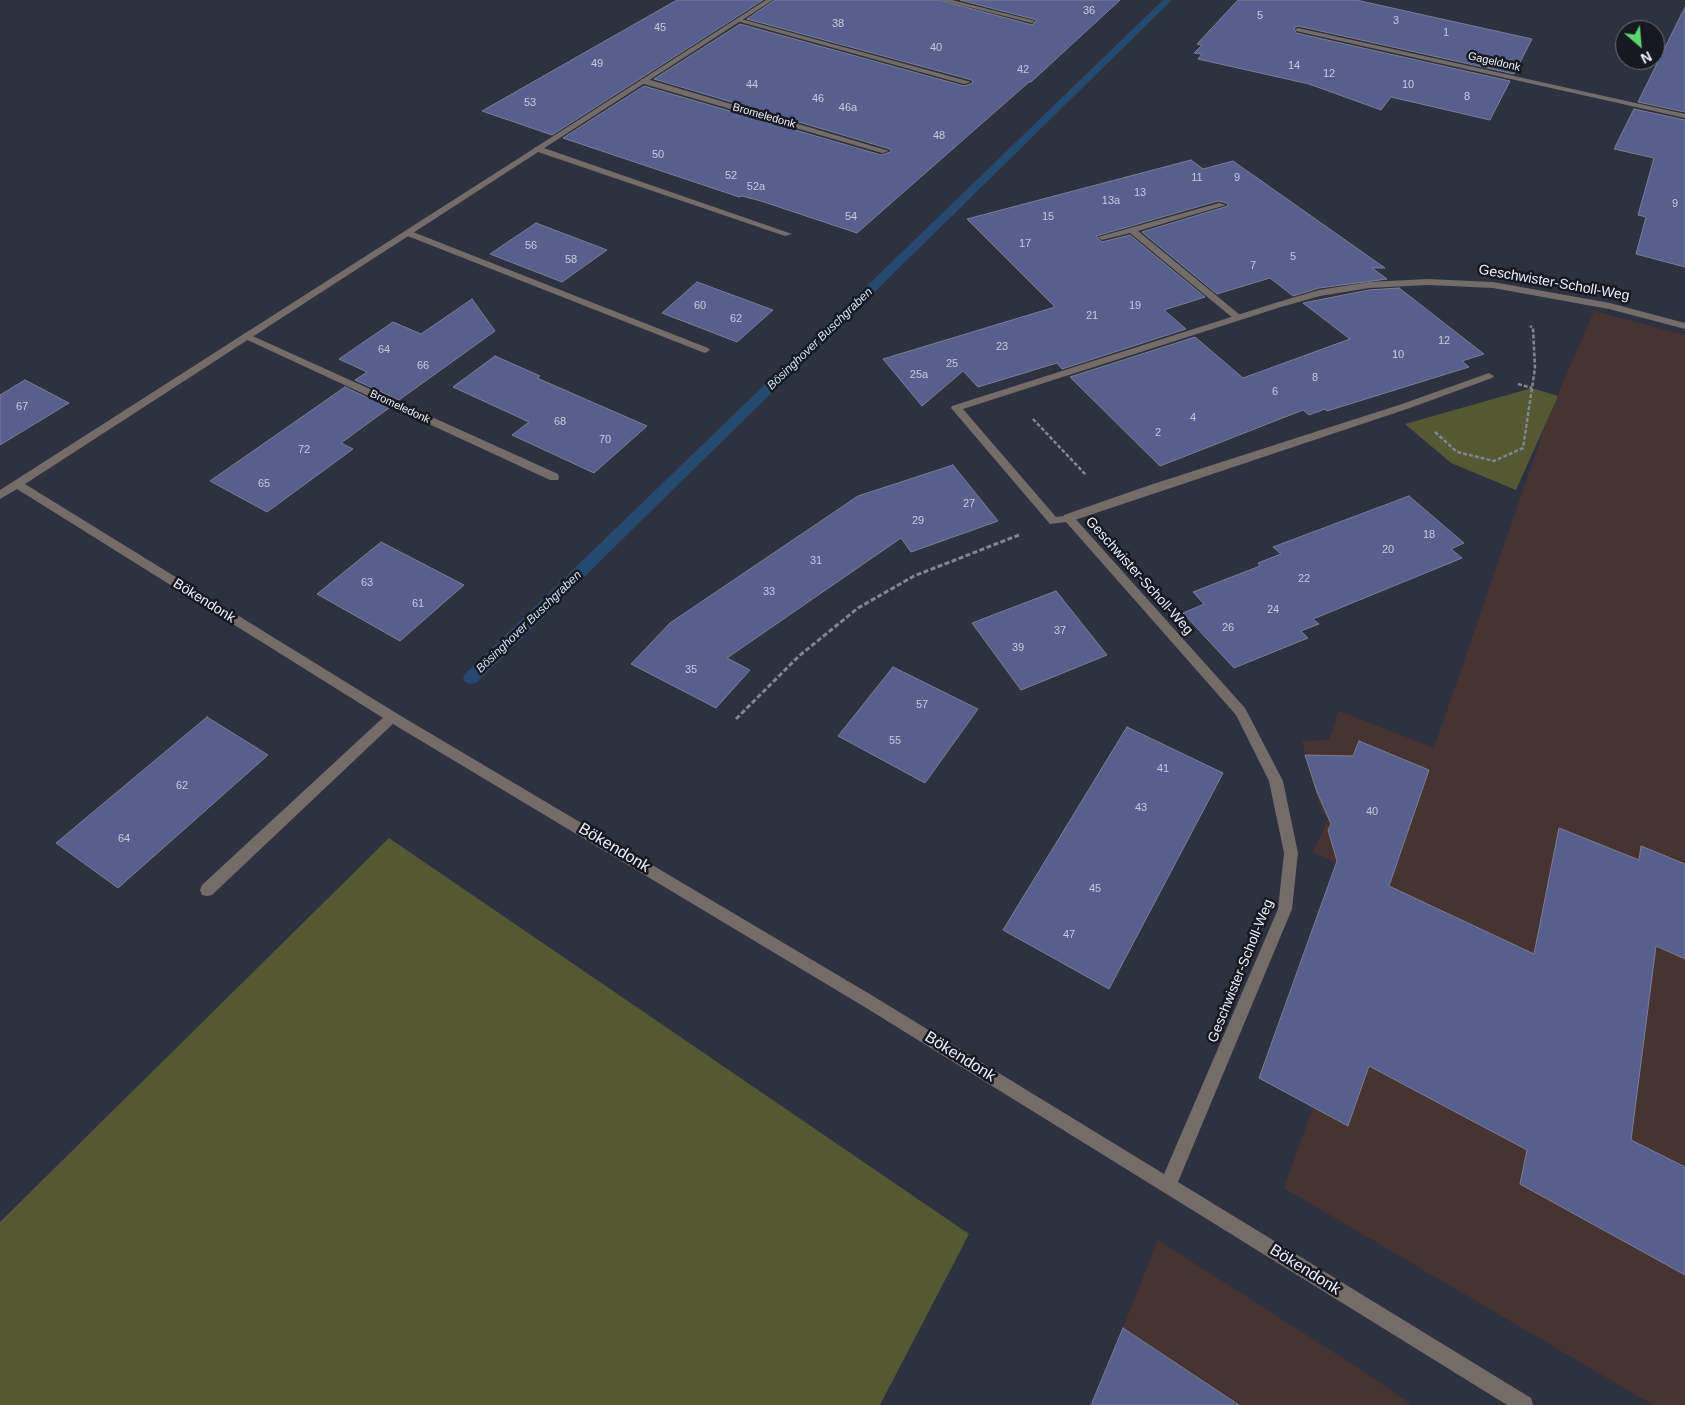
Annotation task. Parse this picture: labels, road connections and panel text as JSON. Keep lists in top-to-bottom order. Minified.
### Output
{"streets":{"street":["Gageldonk","Bromeledonk","Geschwister-Scholl-Weg","Bökendonk"]},"crossings":[["Geschwister-Scholl-Weg","Bökendonk"]],"water":["Bösinghover Buschgraben"],"house_numbers":["36","5","3","38","45","1","40","49","14","42","12","44","10","8","46","53","46a","48","50","52","11","9","52a","13","13a","9","54","15","17","56","5","58","7","60","19","21","62","12","23","64","10","25","66","25a","8","6","67","4","68","2","70","72","65","27","29","18","20","31","22","63","33","61","24","26","37","39","35","57","55","41","62","43","40","64","45","47"],"north":"bottom right"}
